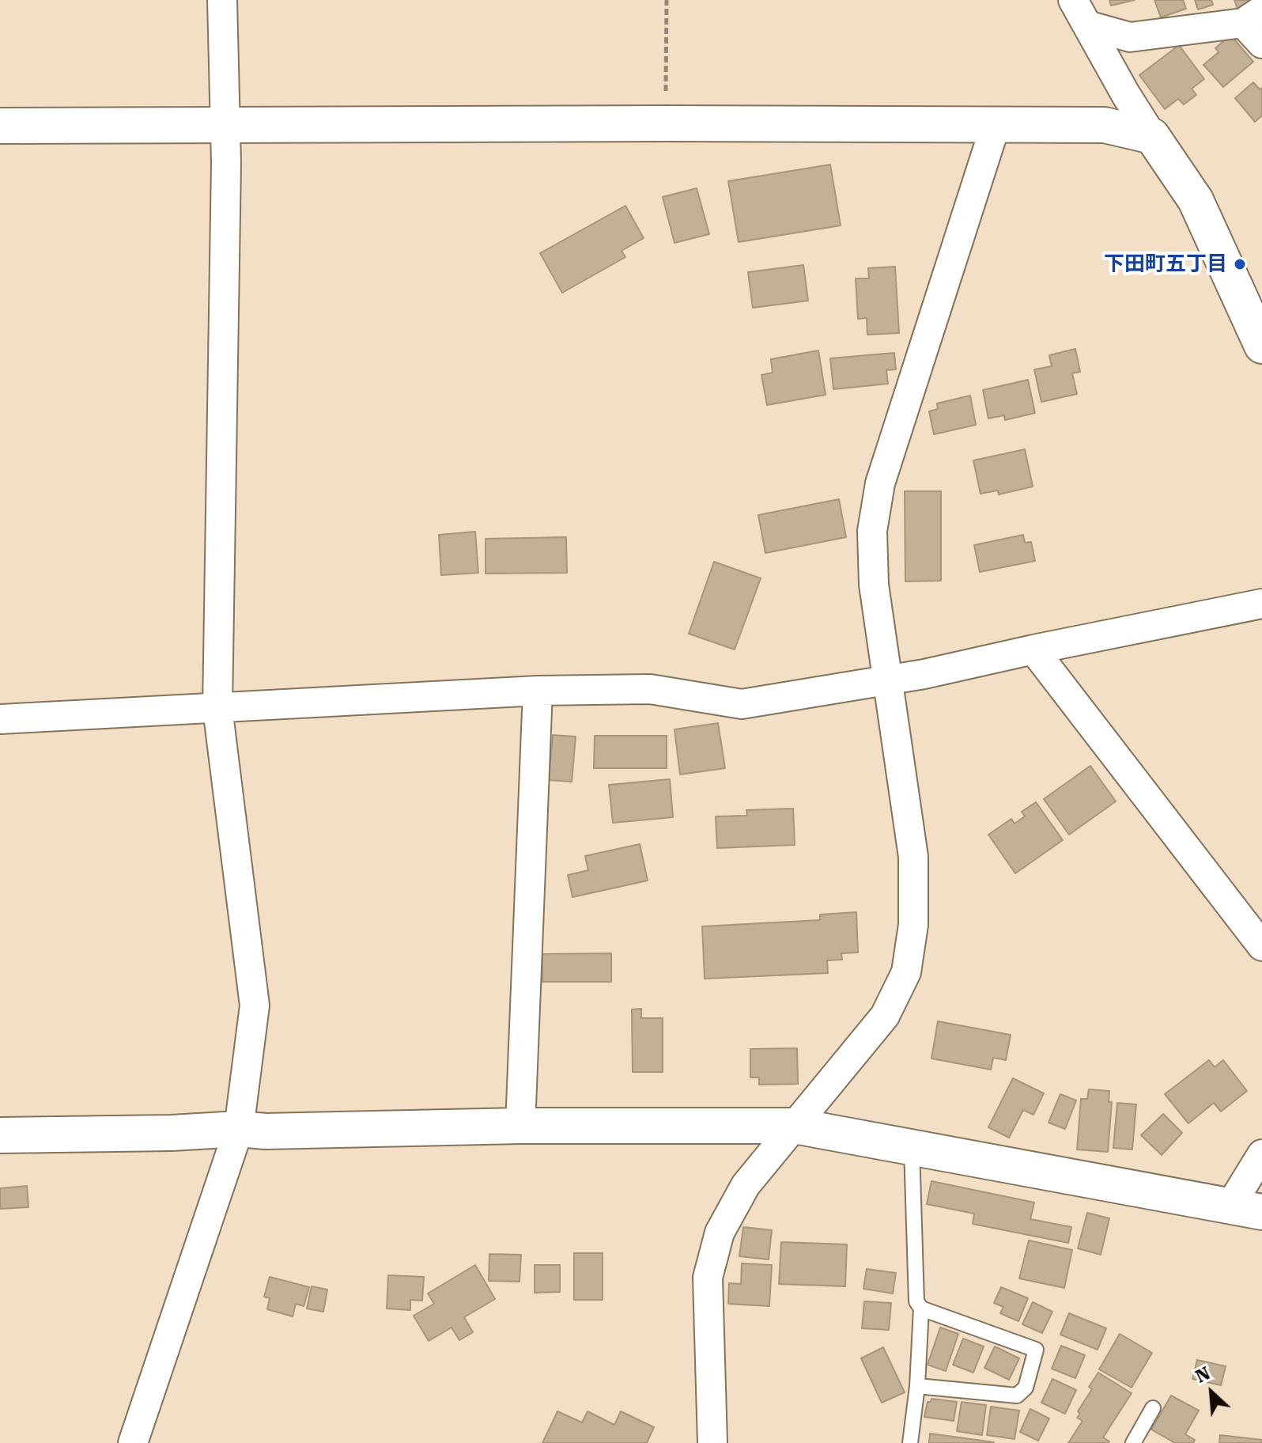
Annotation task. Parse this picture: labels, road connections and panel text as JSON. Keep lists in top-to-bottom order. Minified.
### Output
{"places":["下田町五丁目"],"north":"top left"}
